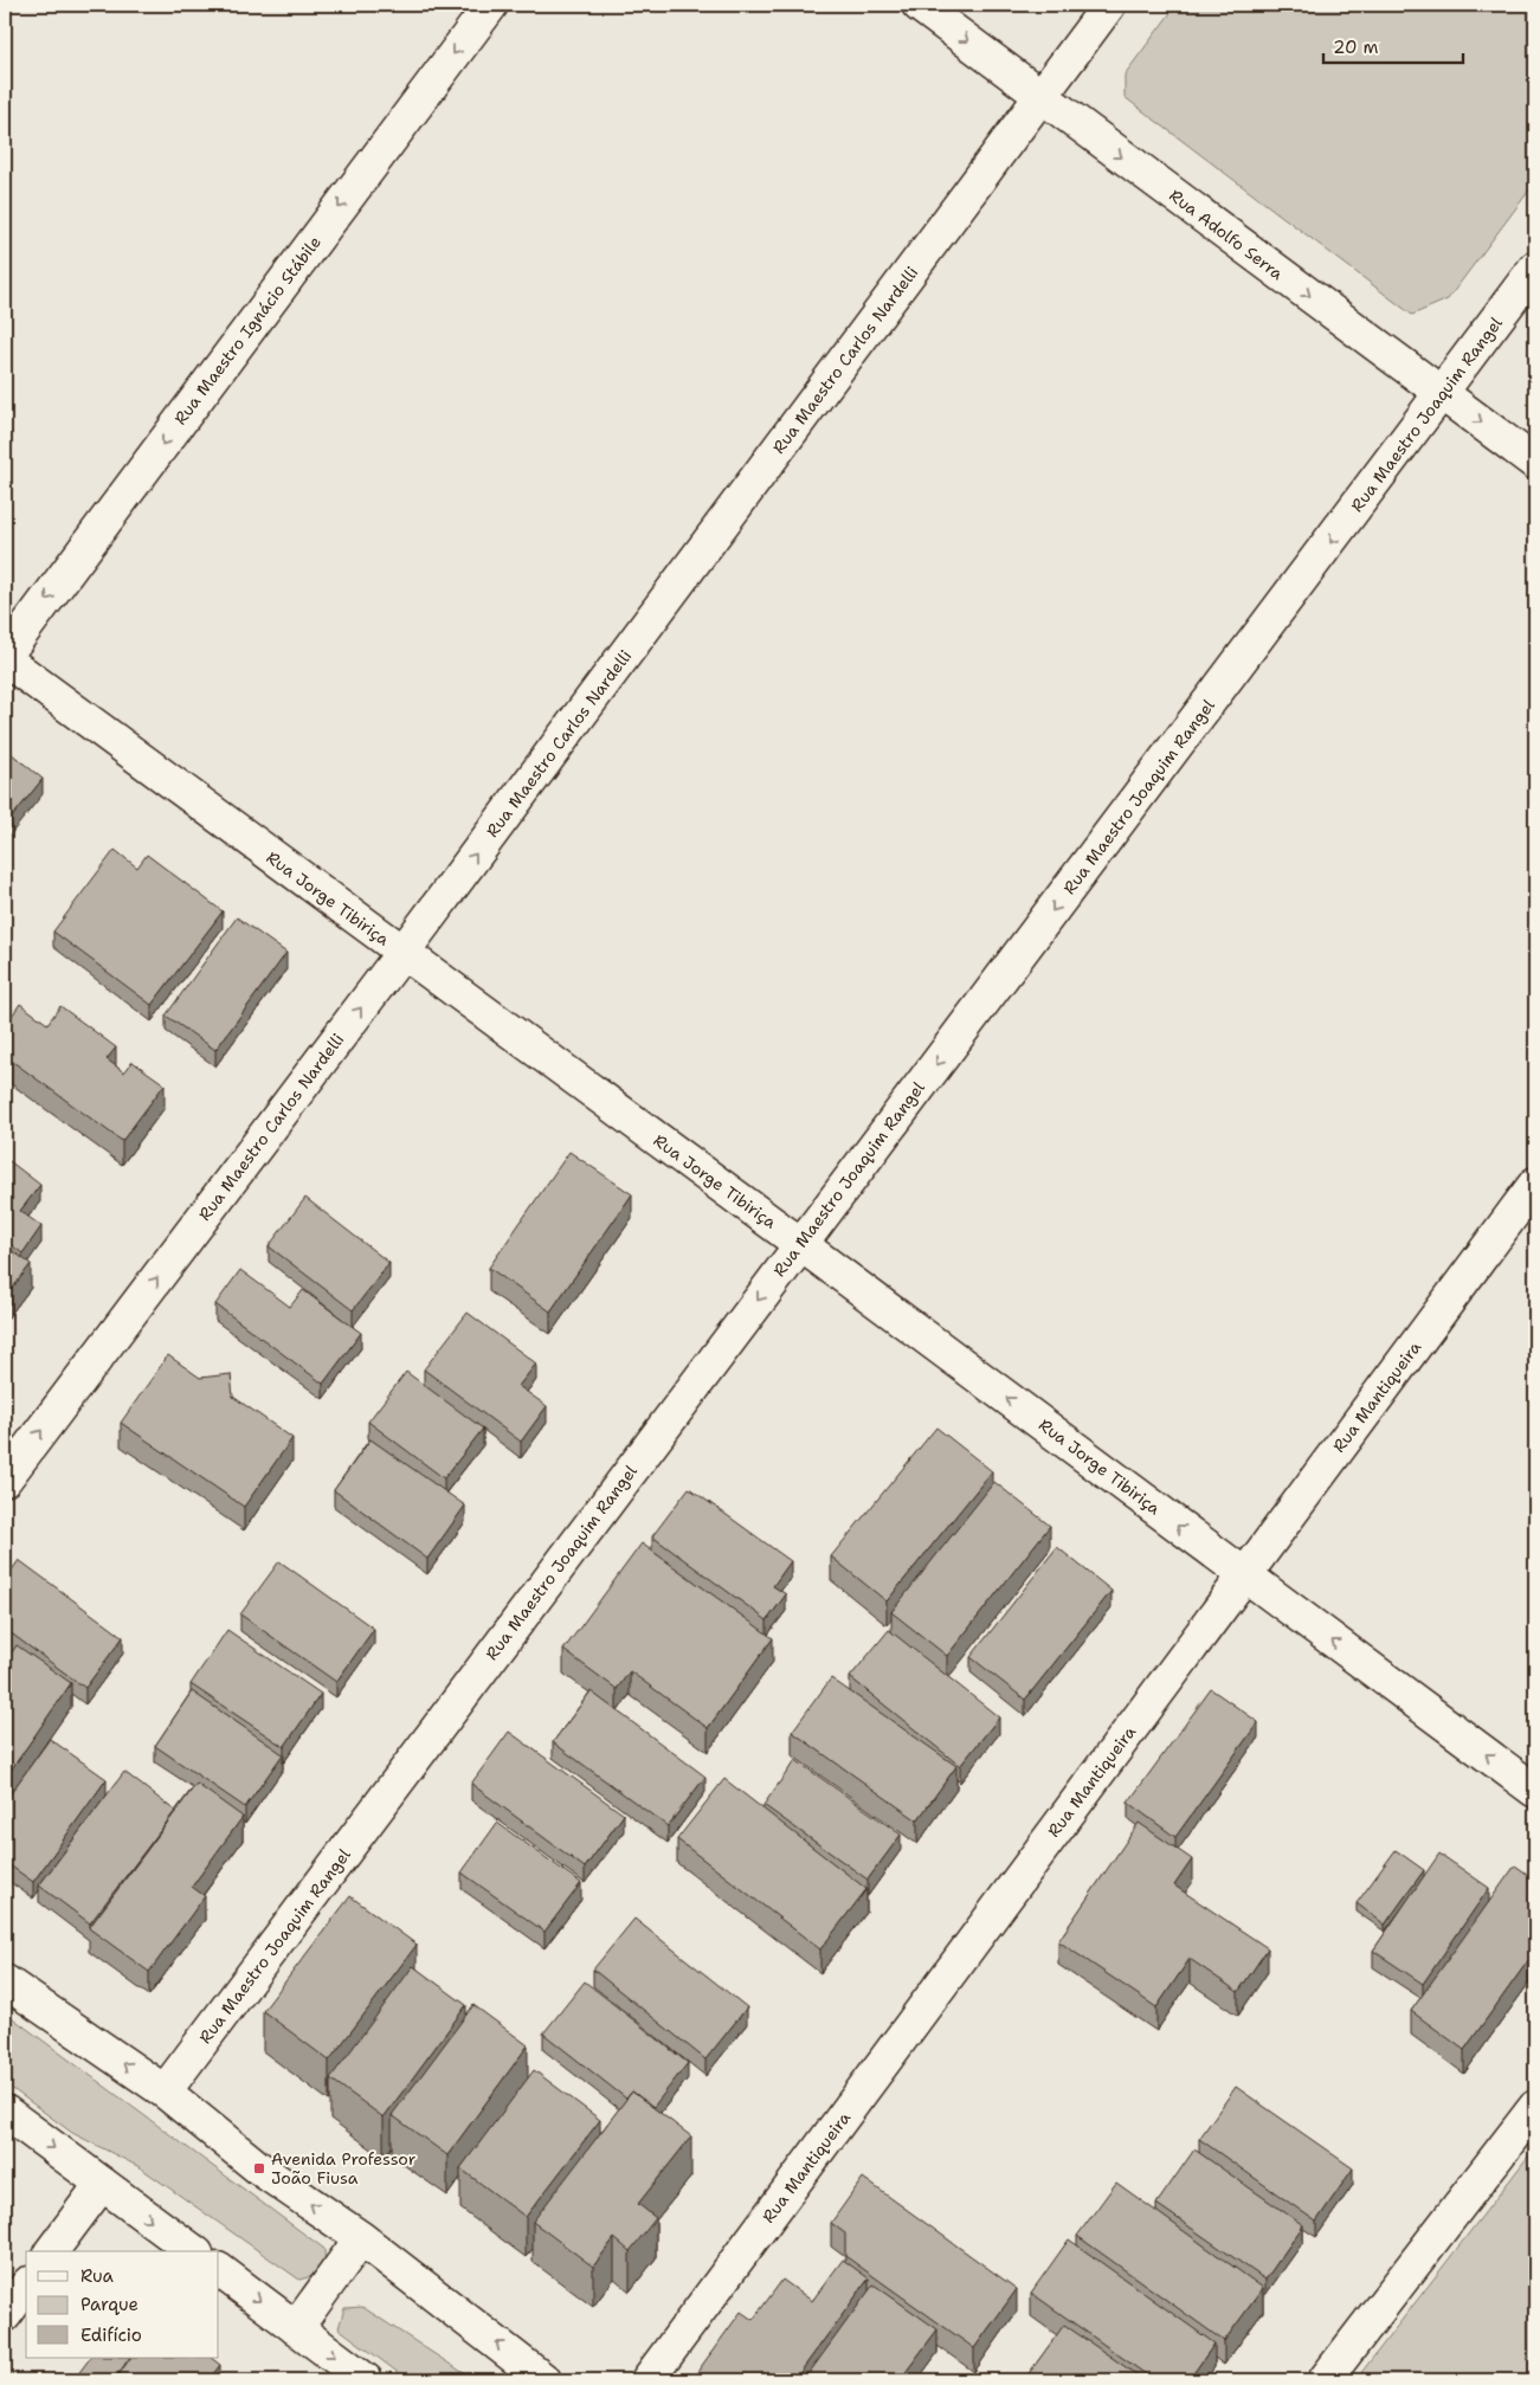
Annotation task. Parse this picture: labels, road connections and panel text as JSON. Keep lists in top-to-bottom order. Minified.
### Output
{"streets":{"street":["Rua Adolfo Serra","Rua Maestro Ignácio Stábile","Rua Maestro Carlos Nardelli","Rua Maestro Joaquim Rangel","Rua Jorge Tibiriça","Rua Mantiqueira"]},"crossings":[["Rua Adolfo Serra","Rua Maestro Carlos Nardelli"],["Rua Adolfo Serra","Rua Maestro Joaquim Rangel"],["Rua Maestro Ignácio Stábile","Rua Jorge Tibiriça"],["Rua Maestro Carlos Nardelli","Rua Jorge Tibiriça"],["Rua Maestro Joaquim Rangel","Rua Jorge Tibiriça"],["Rua Jorge Tibiriça","Rua Mantiqueira"]],"one_way":["Rua Adolfo Serra","Rua Maestro Ignácio Stábile","Rua Maestro Carlos Nardelli","Rua Maestro Joaquim Rangel","Rua Jorge Tibiriça"],"places":{"transit":["Avenida Professor João Fiusa"]},"legend":["Rua","Parque","Edifício"],"scale_bar":"20 m"}
